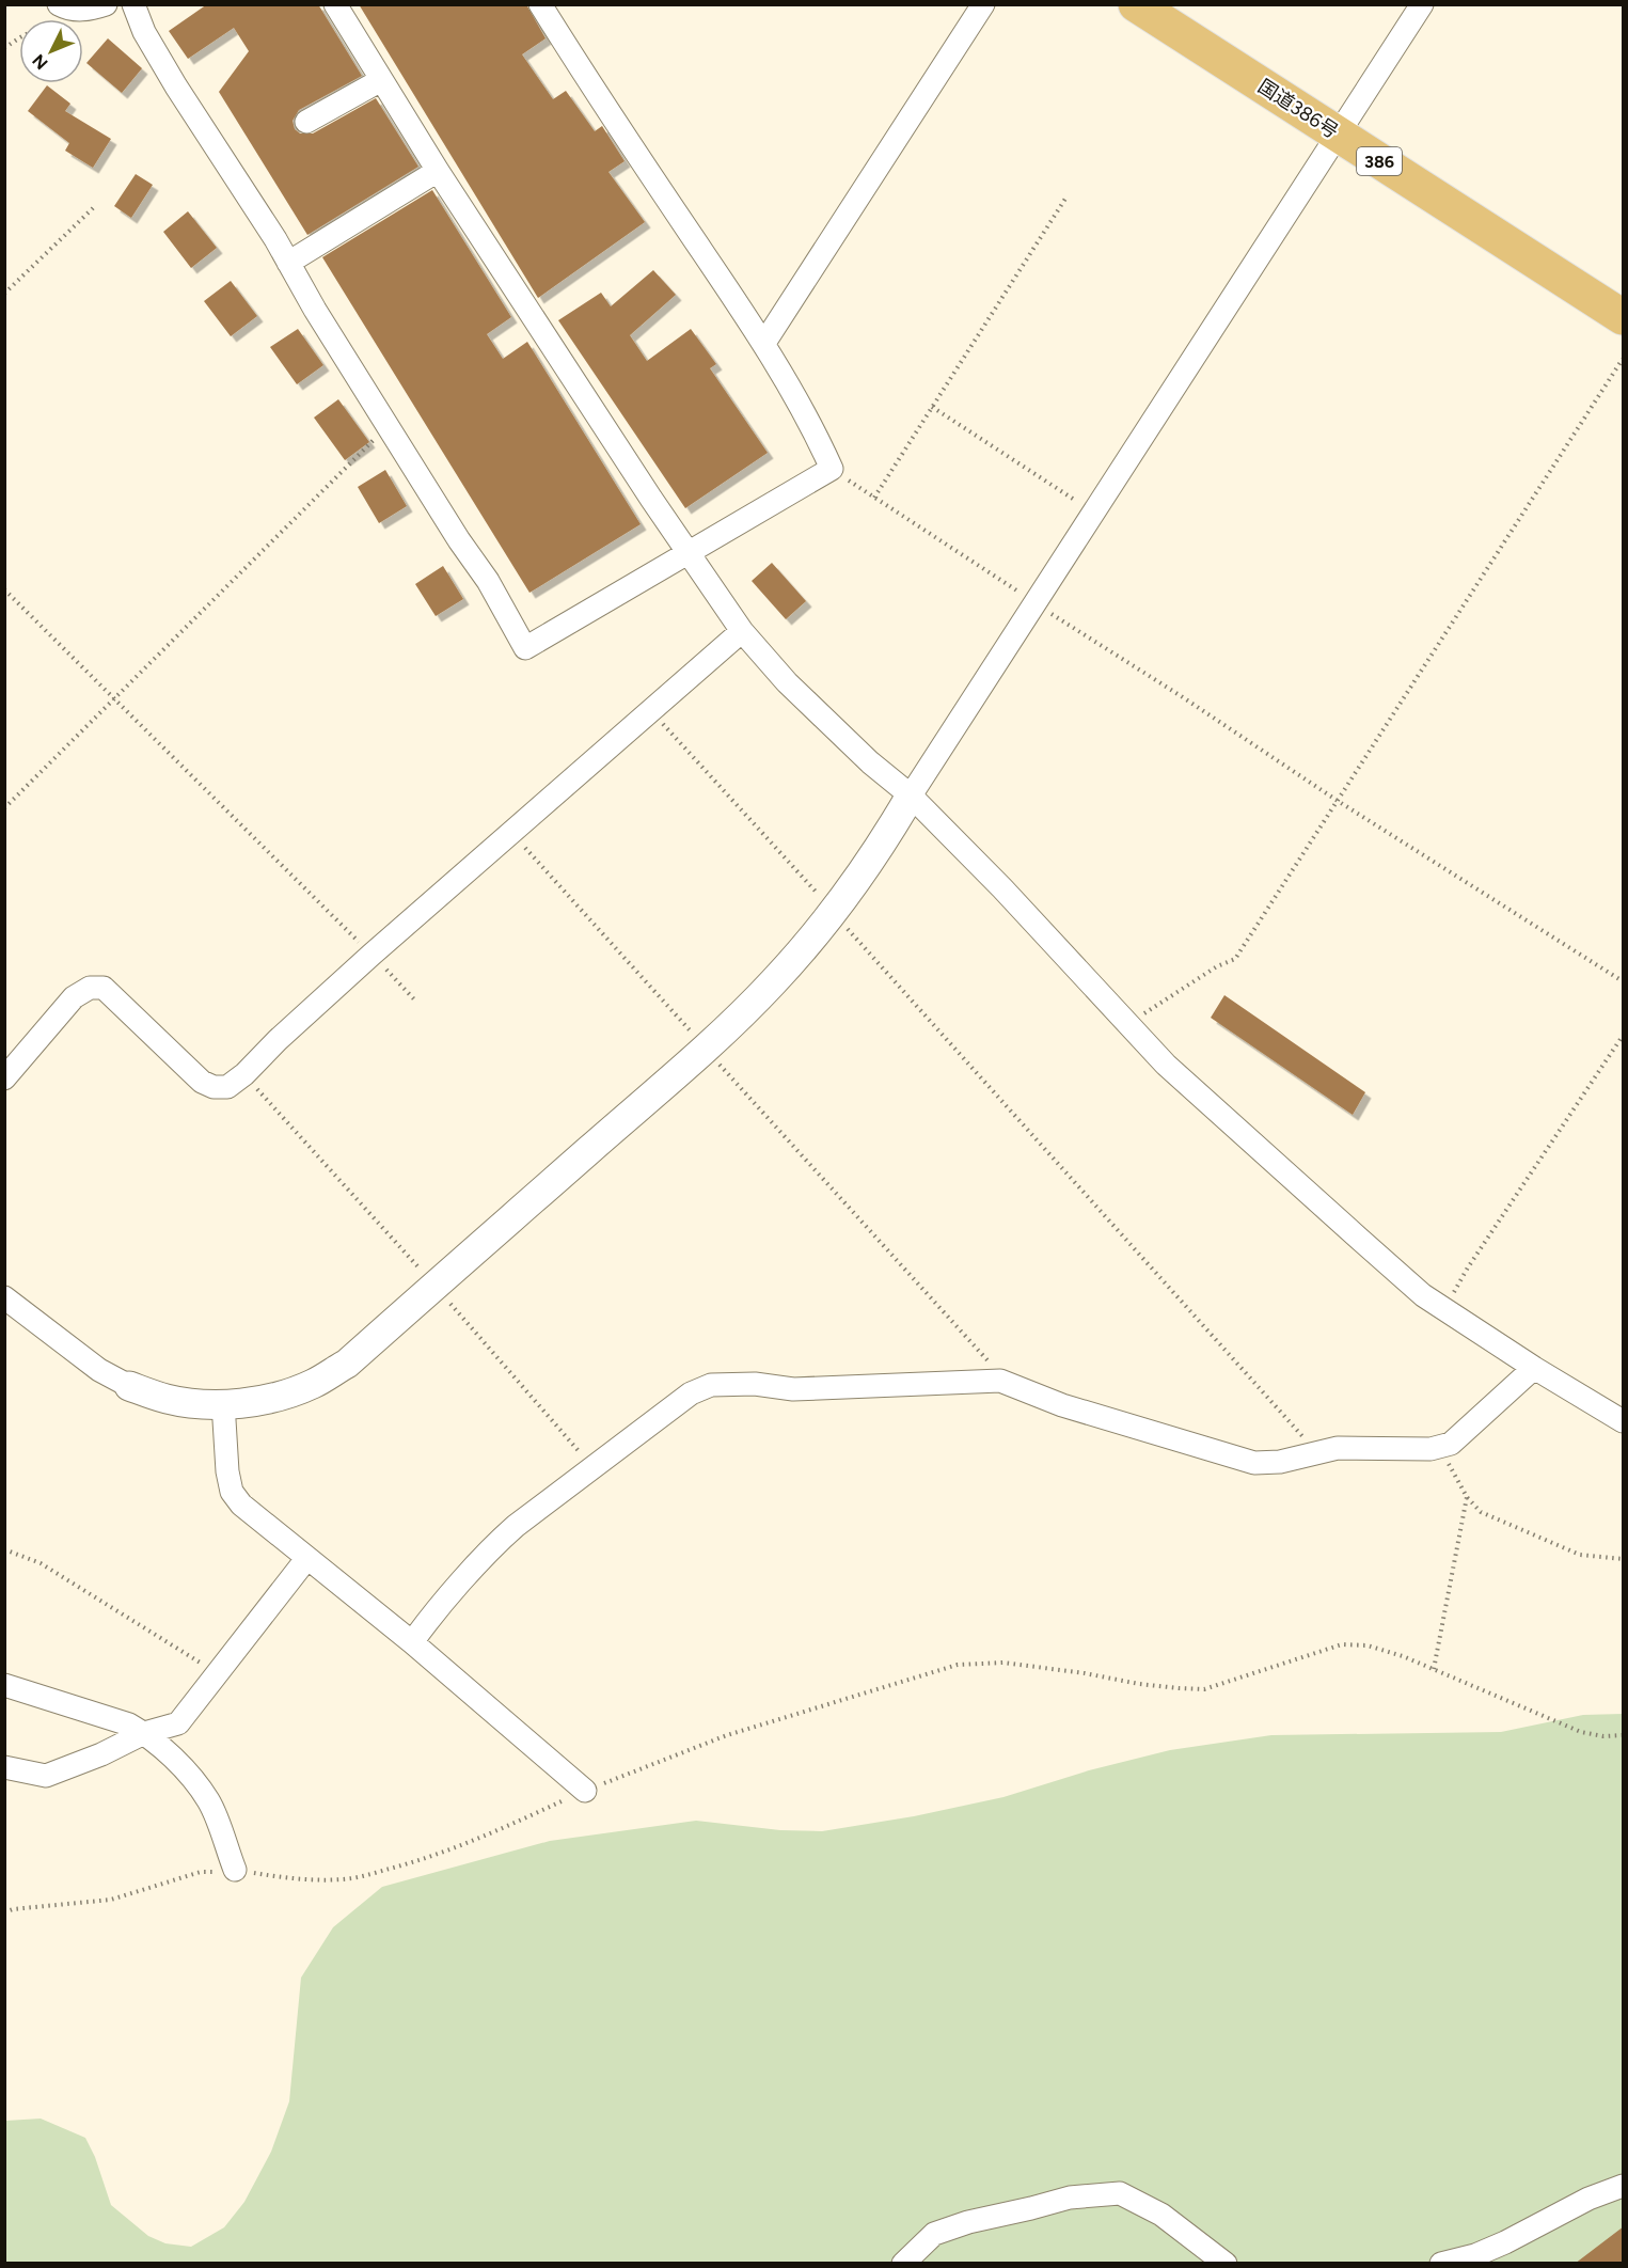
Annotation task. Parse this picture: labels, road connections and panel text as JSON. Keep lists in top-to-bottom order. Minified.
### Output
{"streets":{"highway":["国道386号","386"]},"north":"bottom left"}
